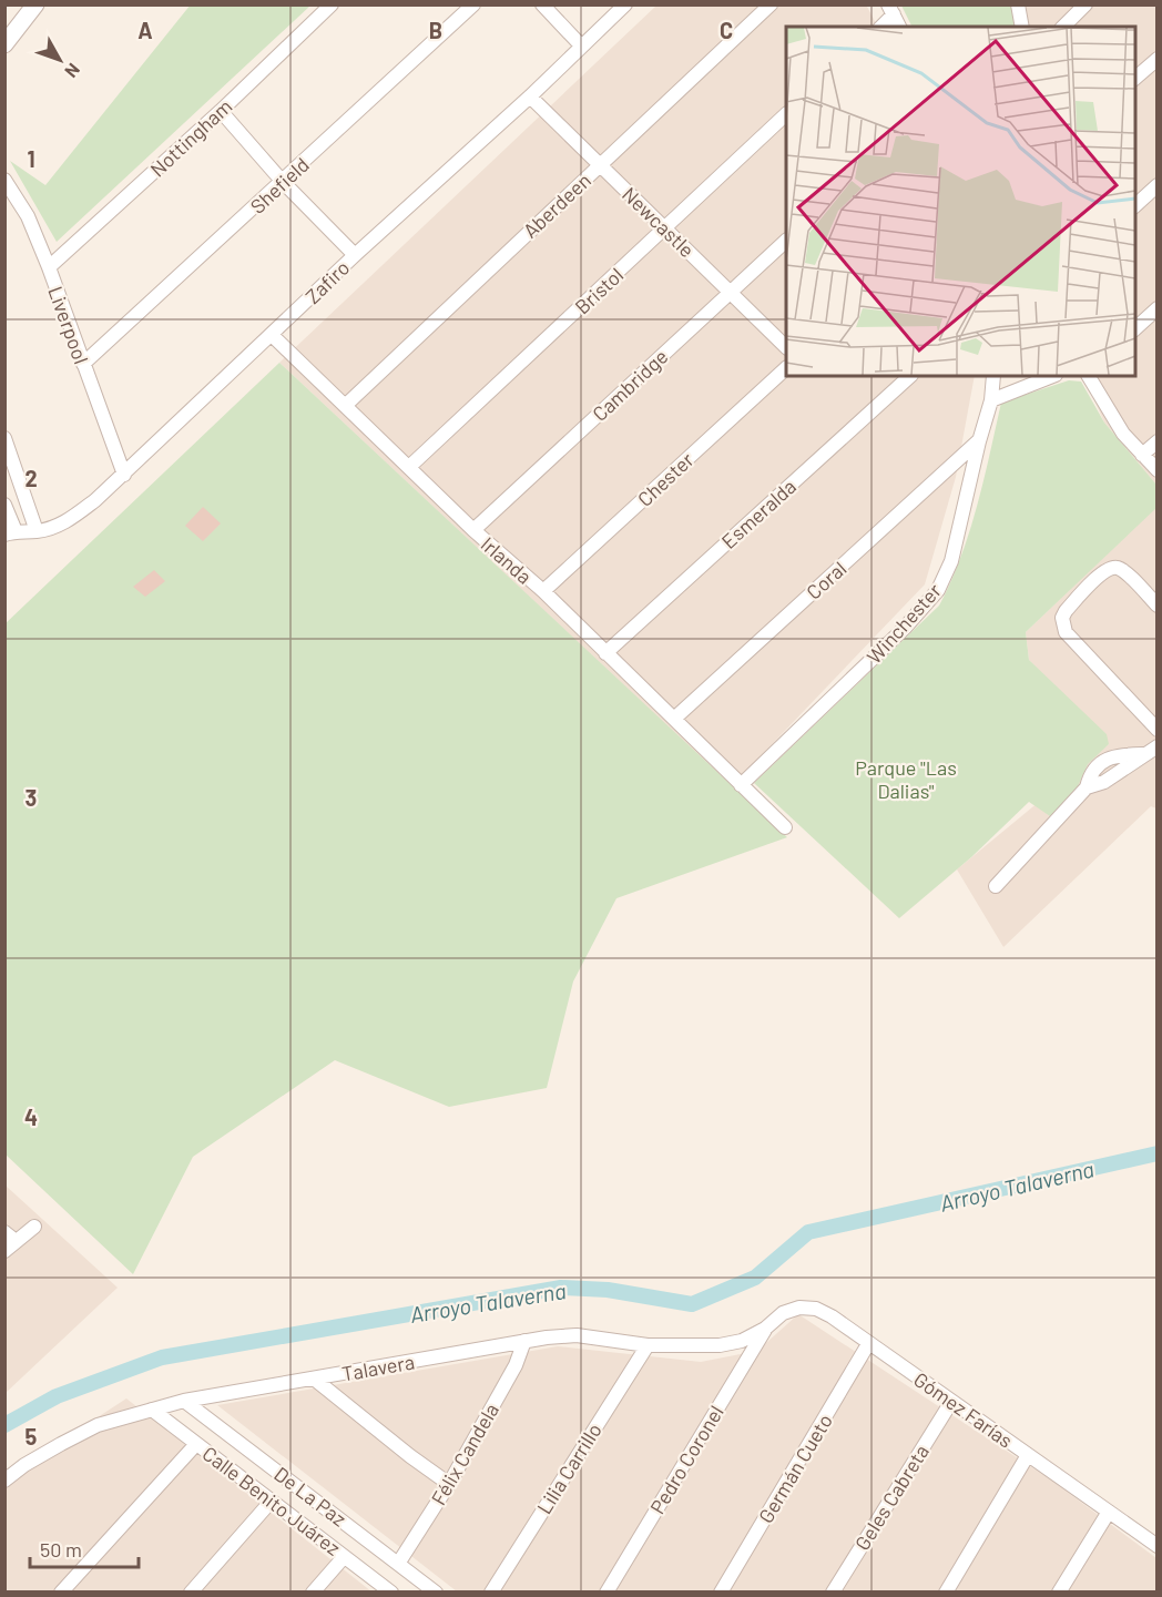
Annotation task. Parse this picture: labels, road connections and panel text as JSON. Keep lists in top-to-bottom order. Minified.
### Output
{"streets":{"street":["Nottingham","Shefield","Aberdeen","Newcastle","Zafiro","Bristol","Liverpool","Cambridge","Chester","Esmeralda","Irlanda","Coral","Winchester","Talavera","Gómez Farías","Félix Candela","Pedro Coronel","Lilia Carrillo","Germán Cueto","De La Paz","Geles Cabreta","Calle Benito Juárez"]},"crossings":[["Nottingham","Liverpool"],["Shefield","Liverpool"],["Aberdeen","Newcastle"],["Aberdeen","Irlanda"],["Newcastle","Zafiro"],["Newcastle","Bristol"],["Newcastle","Cambridge"],["Zafiro","Liverpool"],["Zafiro","Irlanda"],["Bristol","Irlanda"],["Cambridge","Irlanda"],["Chester","Irlanda"],["Esmeralda","Irlanda"],["Irlanda","Coral"],["Irlanda","Winchester"],["Coral","Winchester"],["Talavera","Gómez Farías"],["Talavera","Félix Candela"],["Talavera","Pedro Coronel"],["Talavera","Lilia Carrillo"],["Talavera","De La Paz"],["Talavera","Calle Benito Juárez"],["Gómez Farías","Pedro Coronel"],["Gómez Farías","Germán Cueto"],["Gómez Farías","Geles Cabreta"],["Félix Candela","De La Paz"]],"water":["Arroyo Talaverna"],"parks":["Parque \"Las Dalias\""],"scale_bar":"50 m","north":"bottom right","grid":{"columns":["A","B","C"],"rows":["1","2","3","4","5"]}}
